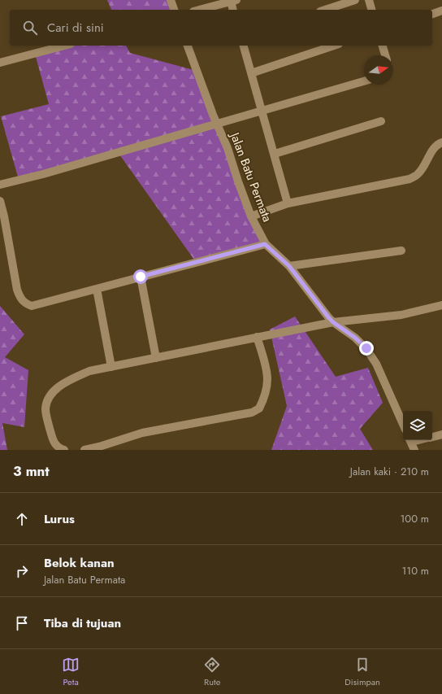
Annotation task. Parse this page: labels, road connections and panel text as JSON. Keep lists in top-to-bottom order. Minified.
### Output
{"streets":{"street":["Jalan Batu Permata"]},"north":"right","page":{"search":"Cari di sini","heading":["3 mnt","Jalan kaki · 210 m"],"list":[["Lurus","100 m"],["Belok kanan","Jalan Batu Permata","110 m"],"Tiba di tujuan"],"nav":["Peta","Rute","Disimpan"]}}
